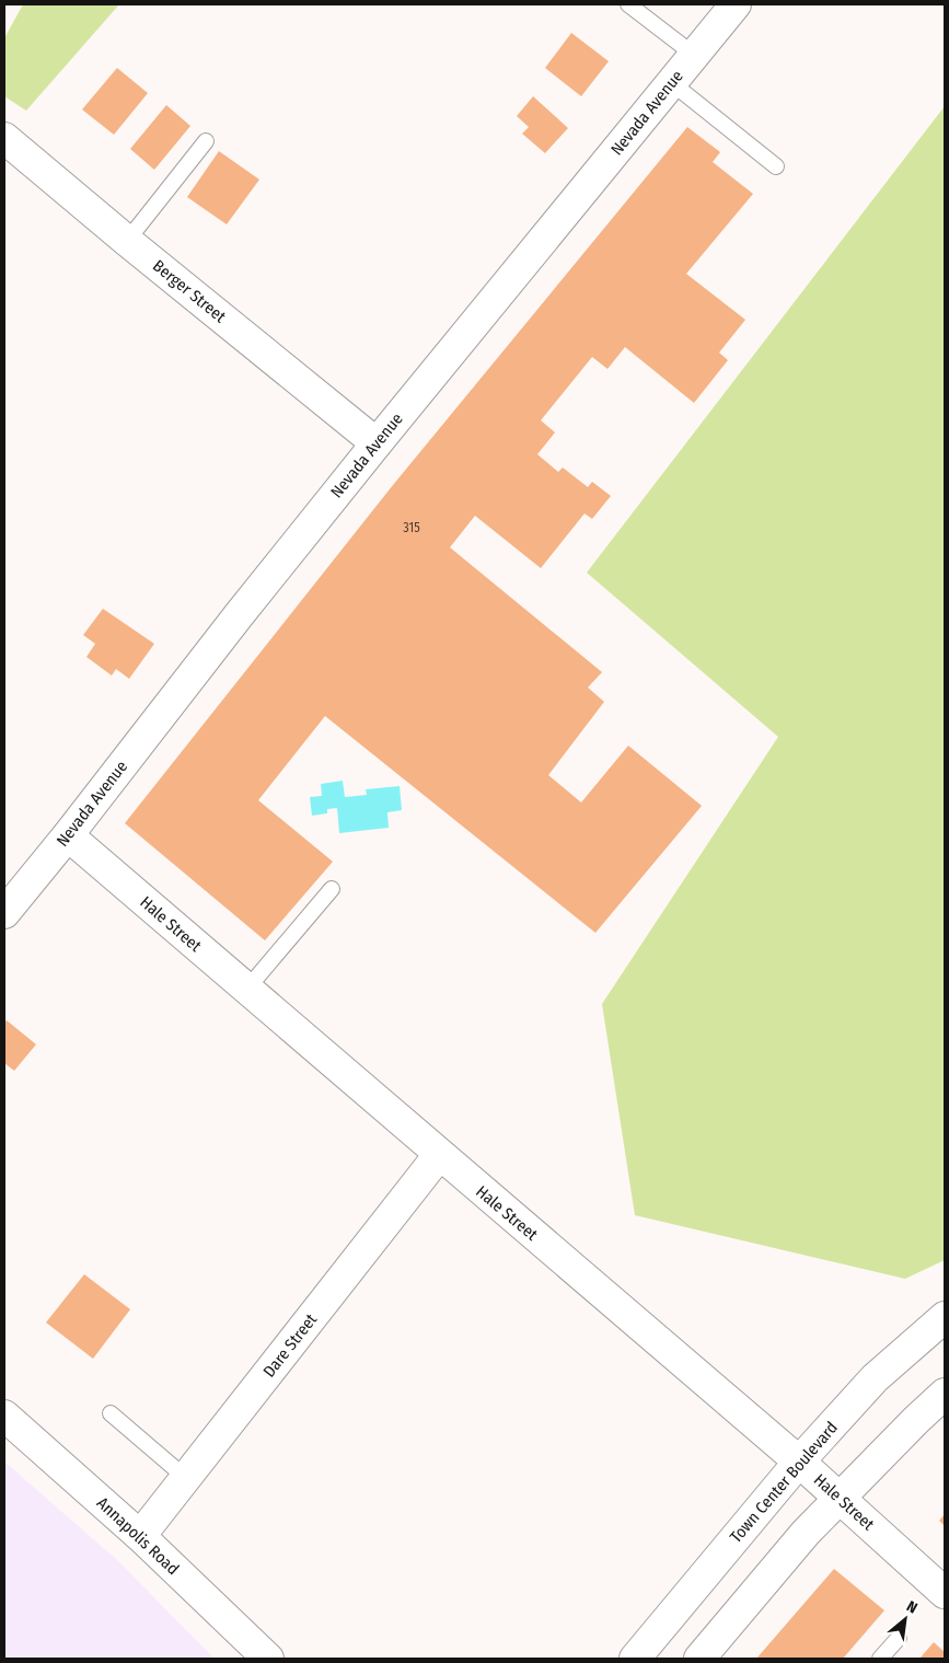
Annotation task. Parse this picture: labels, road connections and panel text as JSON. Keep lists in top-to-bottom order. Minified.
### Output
{"streets":{"street":["Nevada Avenue","Berger Street","Hale Street","Dare Street","Town Center Boulevard","Annapolis Road"]},"crossings":[["Nevada Avenue","Berger Street"],["Nevada Avenue","Hale Street"],["Hale Street","Dare Street"],["Hale Street","Town Center Boulevard"],["Dare Street","Annapolis Road"]],"house_numbers":["315"],"north":"top right"}
